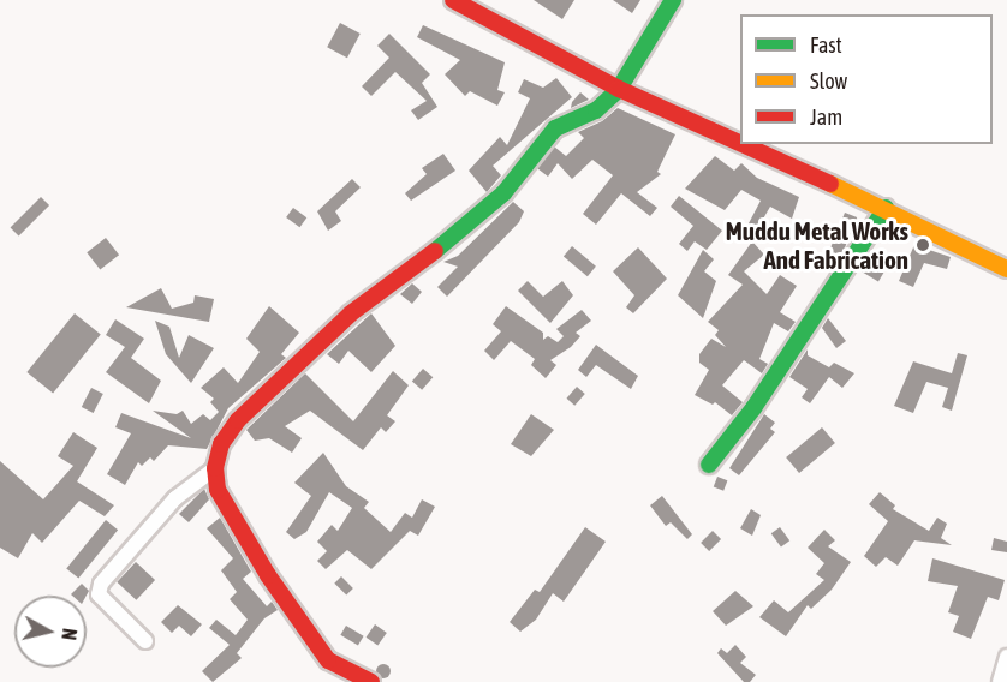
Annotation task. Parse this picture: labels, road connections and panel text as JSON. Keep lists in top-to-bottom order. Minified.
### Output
{"places":["Muddu Metal Works And Fabrication"],"legend":["Fast","Slow","Jam"],"north":"right"}
